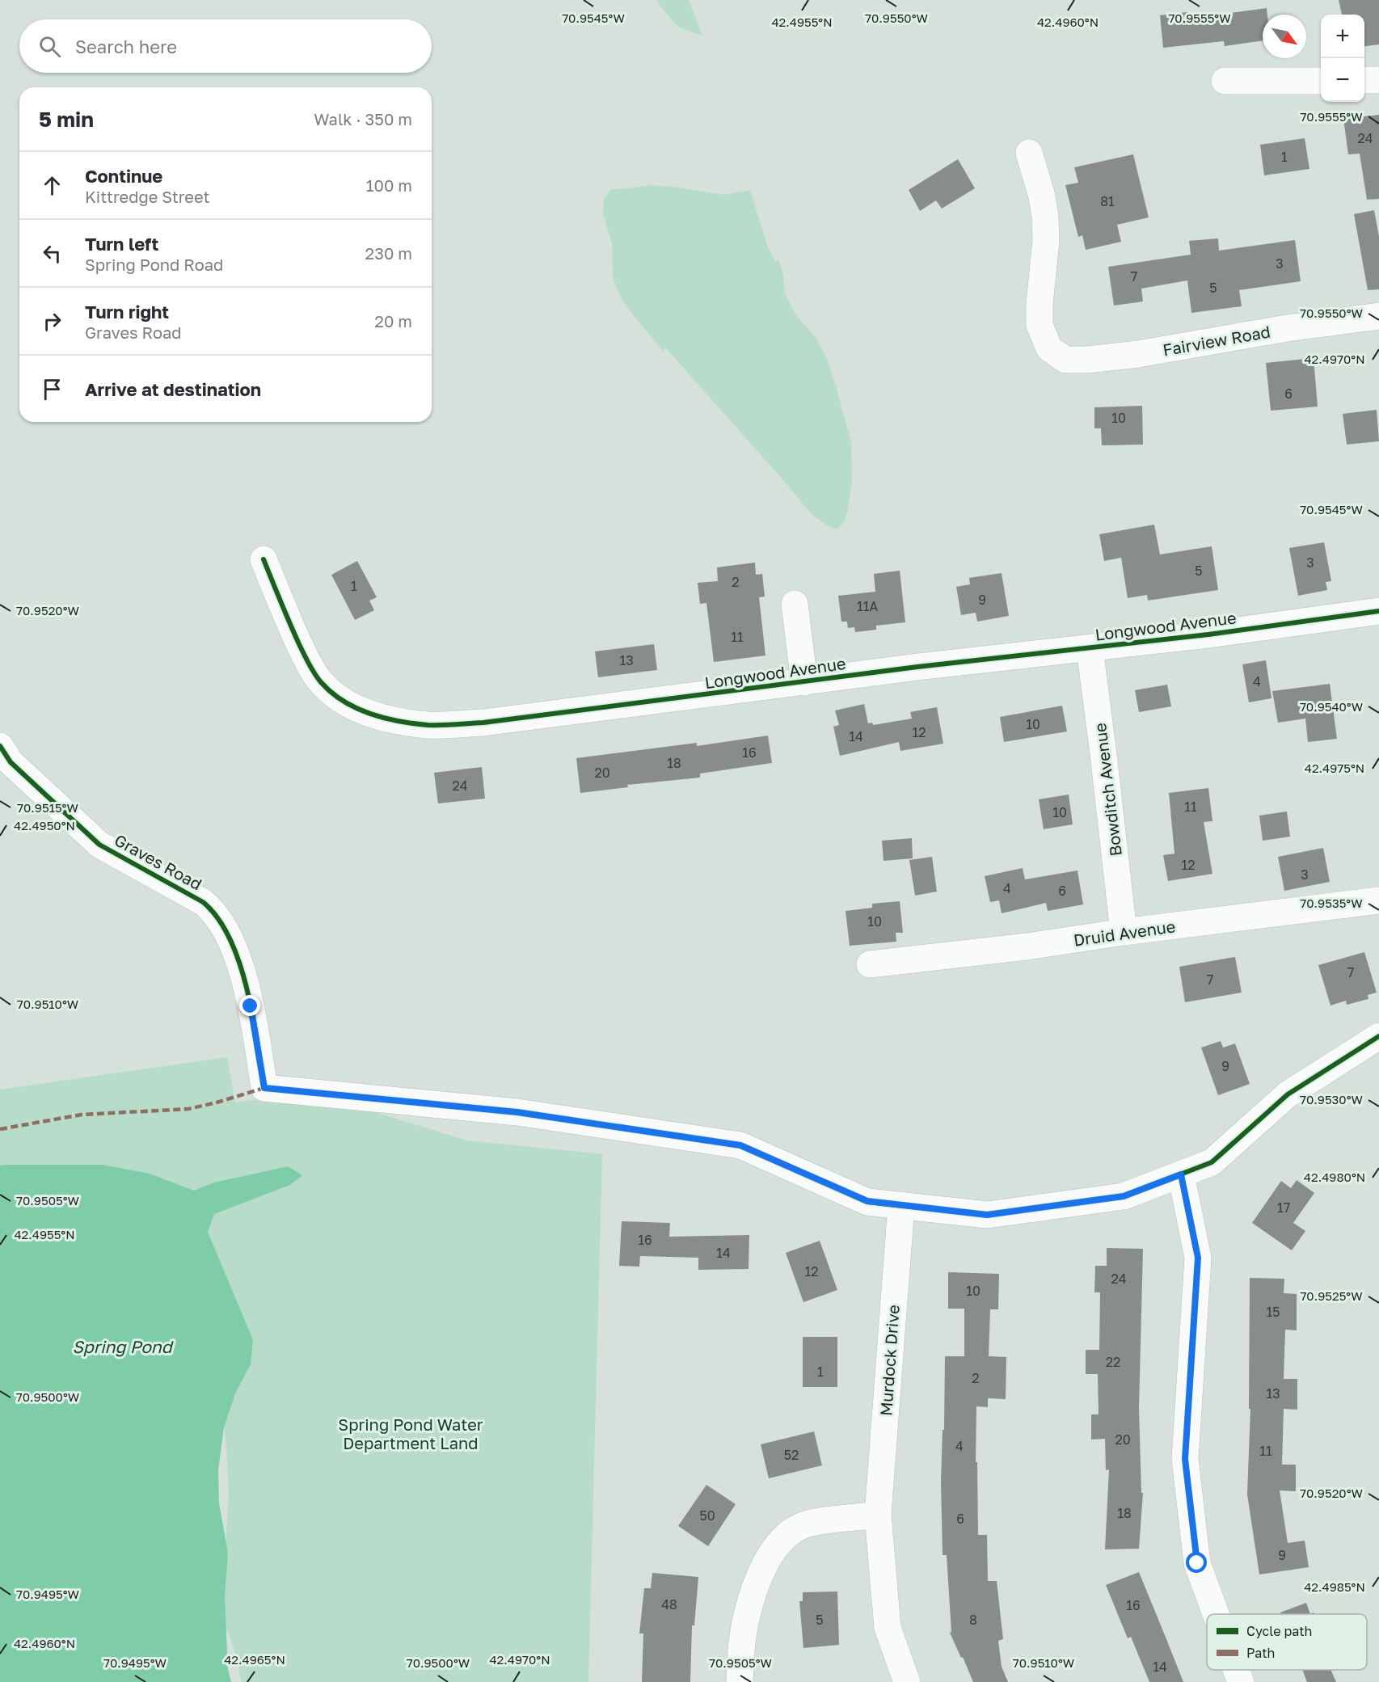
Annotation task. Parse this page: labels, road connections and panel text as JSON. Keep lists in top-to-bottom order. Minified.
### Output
{"streets":{"street":["Fairview Road","Longwood Avenue","Bowditch Avenue","Graves Road","Druid Avenue","Murdock Drive"]},"crossings":[["Longwood Avenue","Bowditch Avenue"],["Bowditch Avenue","Druid Avenue"],["Graves Road","Murdock Drive"]],"water":["Spring Pond"],"parks":["Spring Pond Water Department Land"],"house_numbers":["24","1","81","3","7","5","6","10","3","5","2","1","9","11A","11","13","4","10","12","14","16","18","20","24","11","10","12","3","4","6","10","7","7","9","17","16","14","12","24","10","15","22","1","2","13","20","4","11","52","18","50","6","9","48","16","5","8","14"],"legend":["Cycle path","Path"],"north":"bottom right","page":{"map_buttons":["+","−"],"search":"Search here","heading":["5 min","Walk · 350 m"],"list":[["Continue","Kittredge Street","100 m"],["Turn left","Spring Pond Road","230 m"],["Turn right","Graves Road","20 m"],"Arrive at destination"]},"coordinates":["70.9545°W","70.9550°W","70.9555°W","42.4955°N","42.4960°N","42.4970°N","70.9520°W","70.9540°W","42.4975°N","70.9515°W","42.4950°N","70.9535°W","70.9510°W","70.9530°W","42.4980°N","70.9505°W","70.9525°W","70.9500°W","42.4985°N","70.9495°W","42.4965°N"]}
